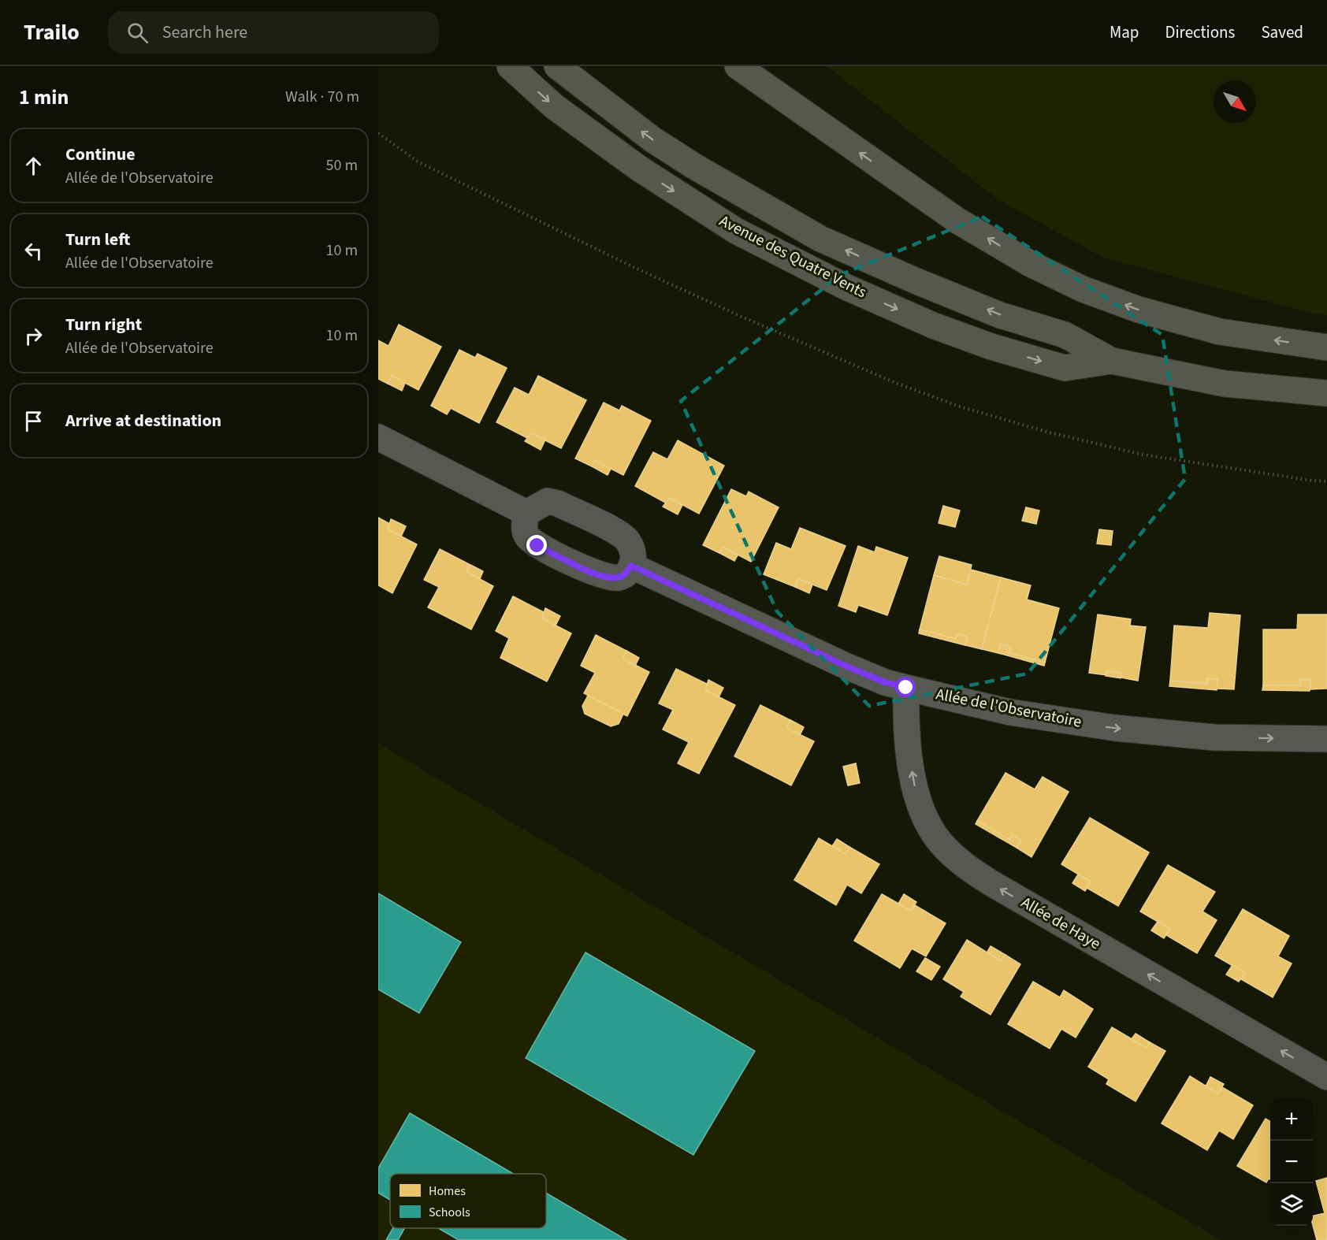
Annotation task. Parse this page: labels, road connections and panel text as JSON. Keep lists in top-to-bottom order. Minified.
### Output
{"streets":{"main road":["Avenue des Quatre Vents"],"street":["Allée de l'Observatoire","Allée de Haye"]},"crossings":[["Allée de l'Observatoire","Allée de Haye"]],"one_way":["Allée de l'Observatoire","Allée de Haye"],"legend":["Homes","Schools"],"north":"bottom right","page":{"header":"Trailo","search":"Search here","nav":["Map","Directions","Saved"],"heading":["1 min","Walk · 70 m"],"list":[["Continue","Allée de l'Observatoire","50 m"],["Turn left","Allée de l'Observatoire","10 m"],["Turn right","Allée de l'Observatoire","10 m"],"Arrive at destination"],"map_buttons":["+","−"]}}
